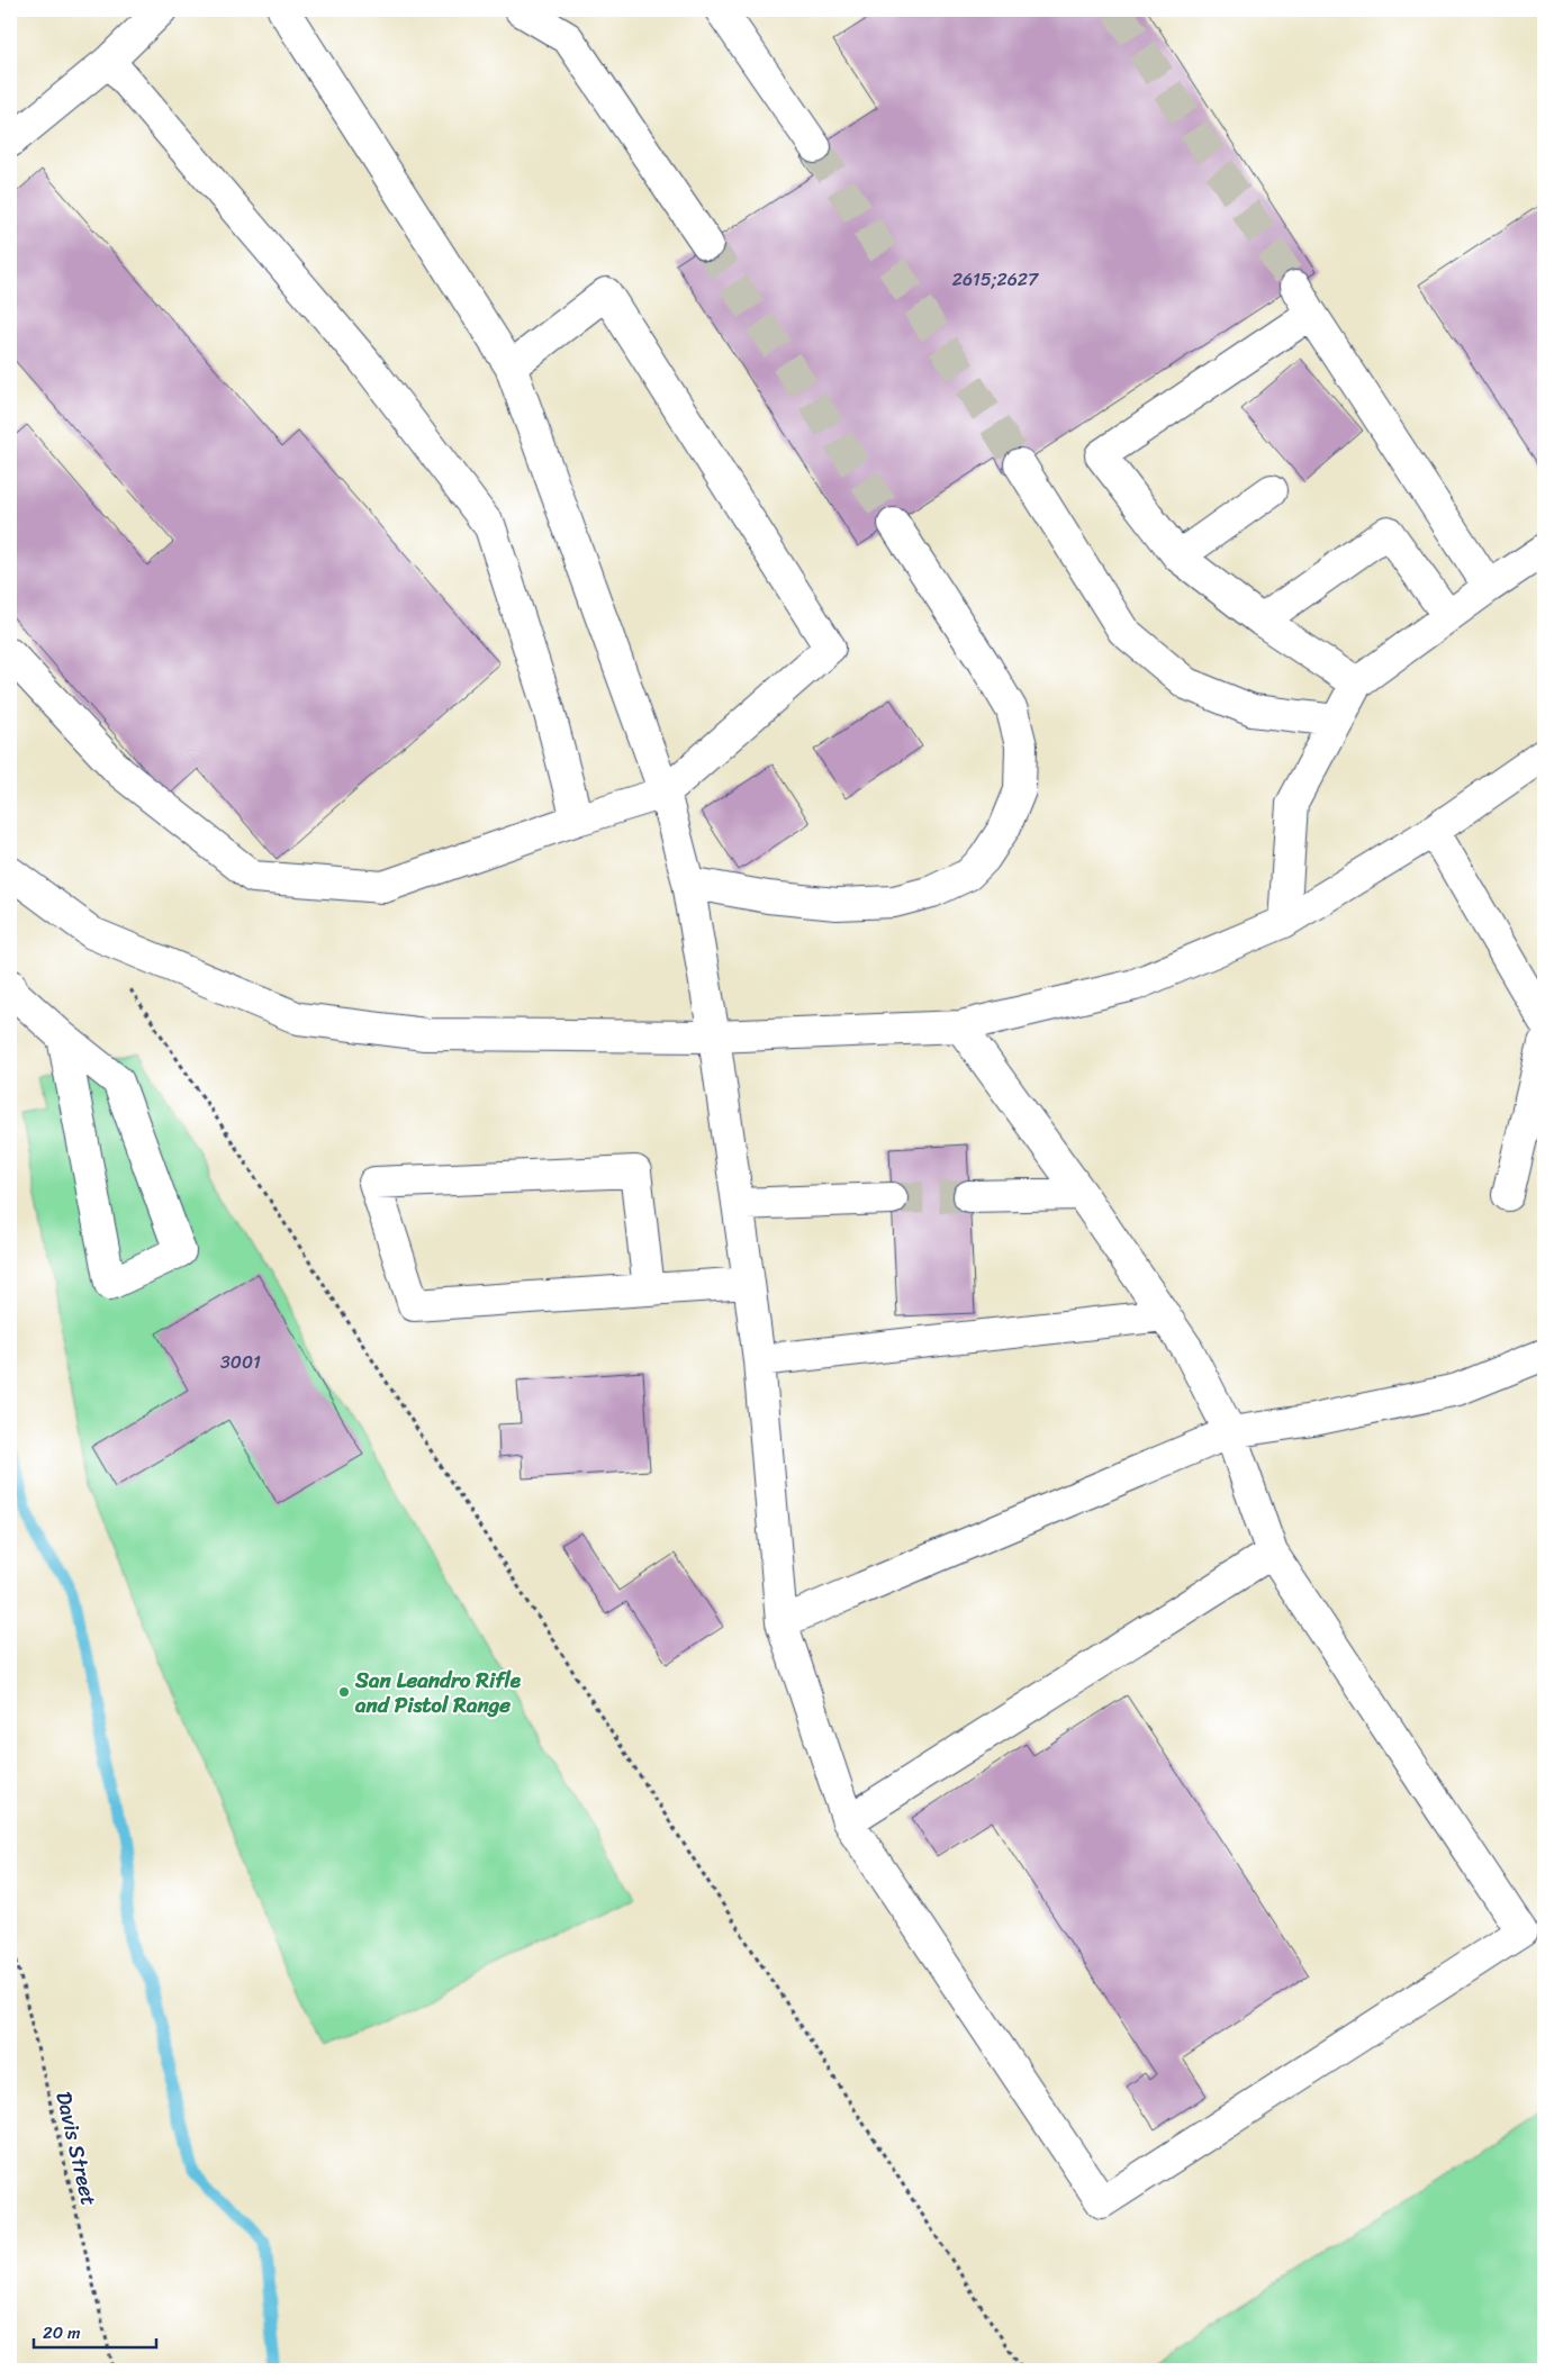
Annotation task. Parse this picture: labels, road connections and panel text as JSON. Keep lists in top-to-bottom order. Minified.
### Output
{"streets":{"path":["Davis Street"]},"places":["San Leandro Rifle and Pistol Range"],"house_numbers":["2615;2627","3001"],"scale_bar":"20 m"}
